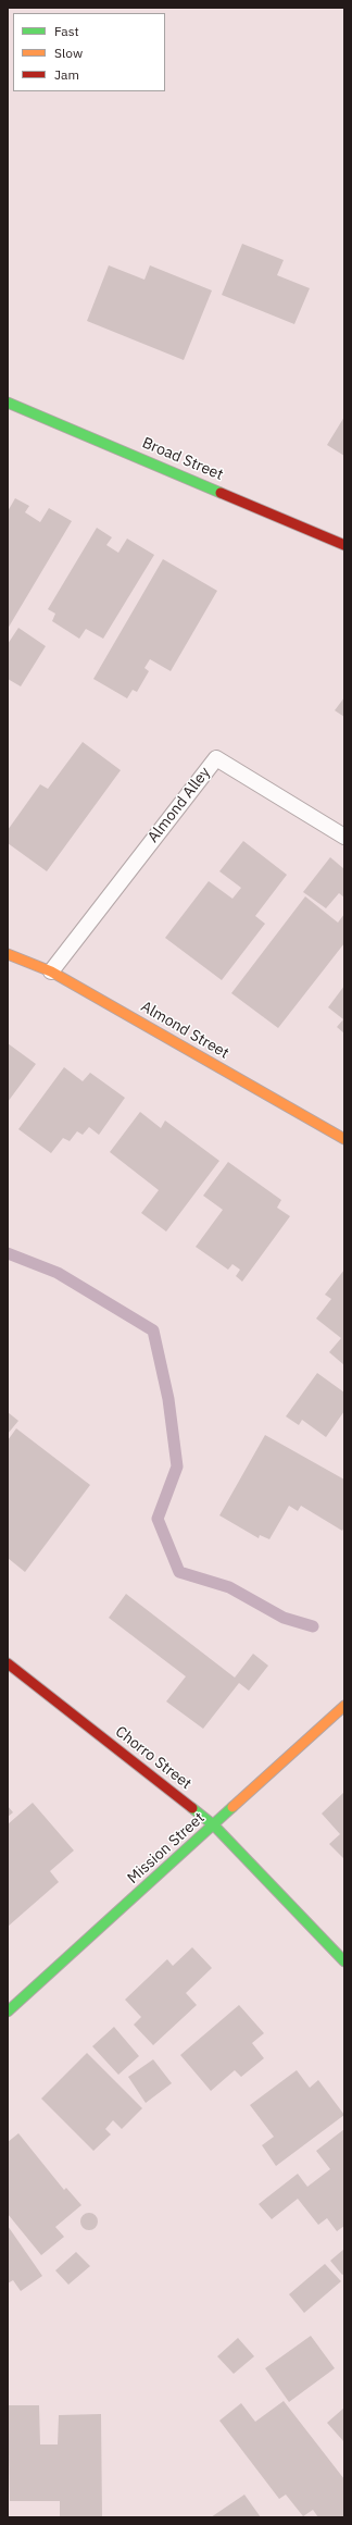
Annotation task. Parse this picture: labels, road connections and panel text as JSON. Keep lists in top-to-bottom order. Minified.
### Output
{"streets":{"street":["Broad Street","Almond Street","Chorro Street","Mission Street"],"lane":["Almond Alley"]},"crossings":[["Almond Alley","Almond Street"],["Chorro Street","Mission Street"]],"legend":["Fast","Slow","Jam"]}
